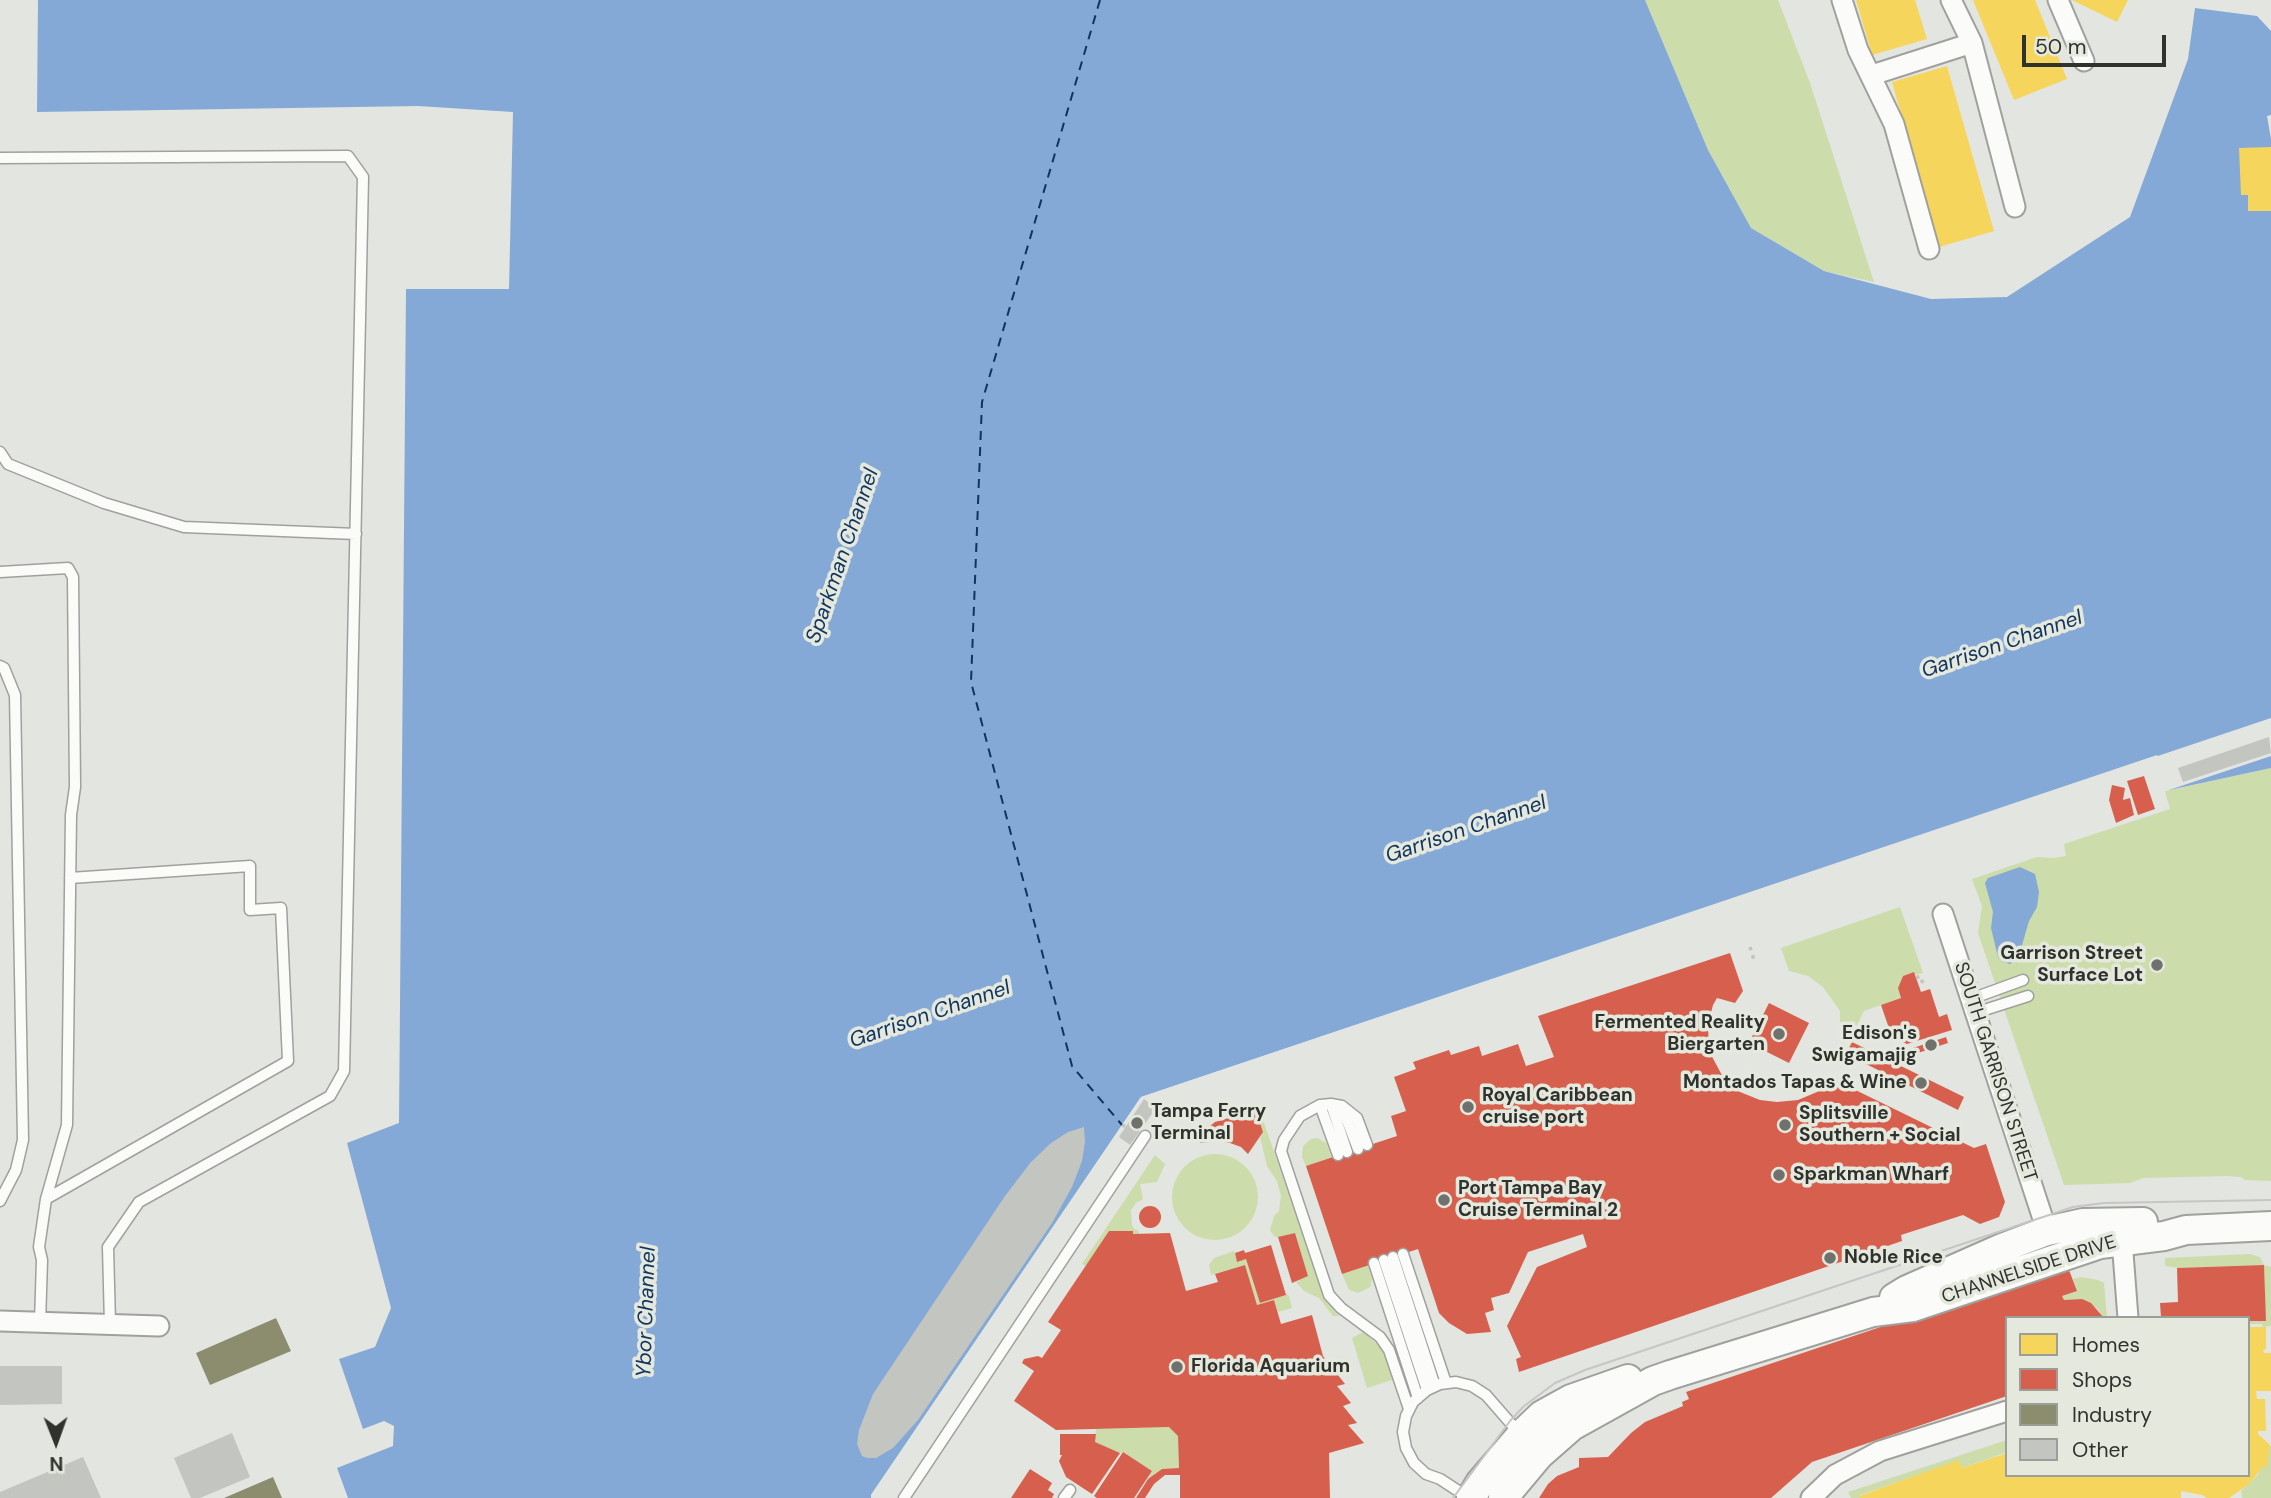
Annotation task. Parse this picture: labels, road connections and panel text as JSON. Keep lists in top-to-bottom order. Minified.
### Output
{"streets":{"main road":["CHANNELSIDE DRIVE"],"street":["SOUTH GARRISON STREET"]},"crossings":[["SOUTH GARRISON STREET","CHANNELSIDE DRIVE"]],"water":["Sparkman Channel","Garrison Channel","Ybor Channel"],"places":["Garrison Street Surface Lot","Fermented Reality Biergarten","Edison's Swigamajig","Montados Tapas & Wine","Royal Caribbean cruise port","Tampa Ferry Terminal","Splitsville Southern + Social","Sparkman Wharf","Port Tampa Bay Cruise Terminal 2","Noble Rice","Florida Aquarium"],"legend":["Homes","Shops","Industry","Other"],"scale_bar":"50 m","north":"bottom"}
